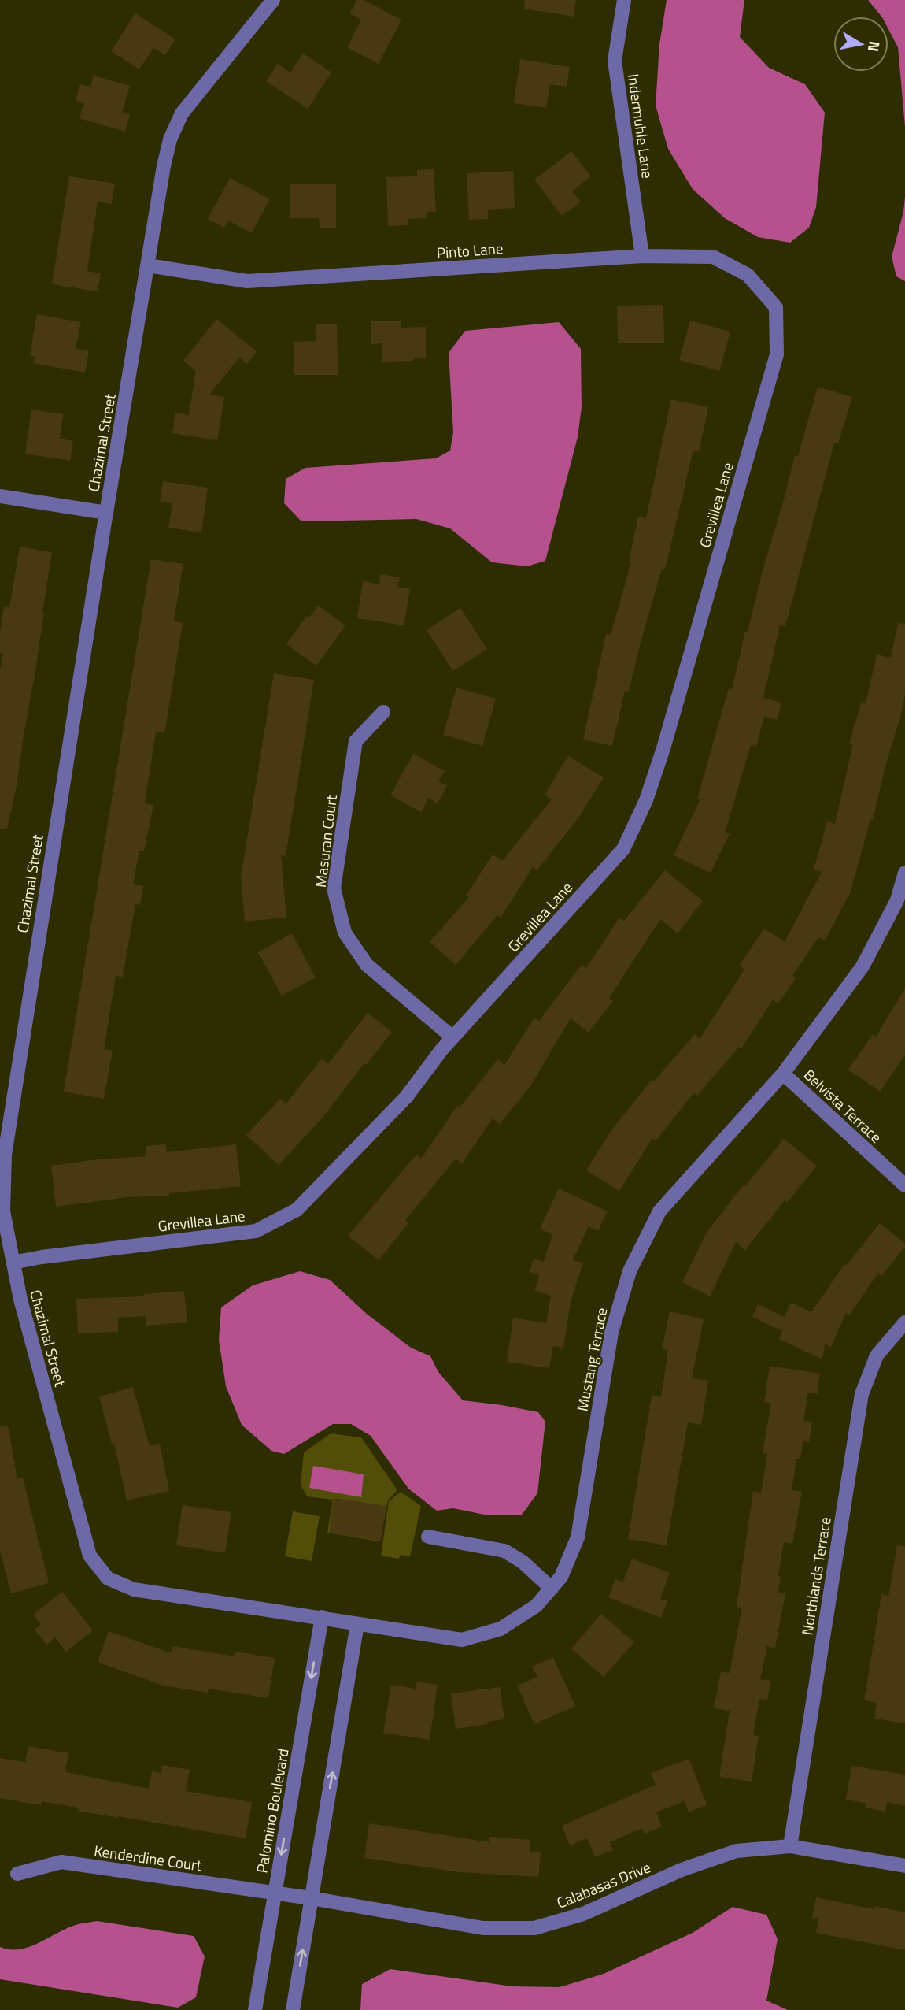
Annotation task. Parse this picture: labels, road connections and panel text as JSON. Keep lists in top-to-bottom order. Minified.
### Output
{"streets":{"street":["Indermuhle Lane","Pinto Lane","Chazimal Street","Grevillea Lane","Masuran Court","Belvista Terrace","Mustang Terrace","Northlands Terrace","Palomino Boulevard","Kenderdine Court","Calabasas Drive"]},"crossings":[["Indermuhle Lane","Pinto Lane"],["Pinto Lane","Chazimal Street"],["Pinto Lane","Grevillea Lane"],["Chazimal Street","Grevillea Lane"],["Chazimal Street","Mustang Terrace"],["Chazimal Street","Palomino Boulevard"],["Grevillea Lane","Masuran Court"],["Belvista Terrace","Mustang Terrace"],["Mustang Terrace","Palomino Boulevard"],["Northlands Terrace","Calabasas Drive"],["Palomino Boulevard","Kenderdine Court"],["Palomino Boulevard","Calabasas Drive"],["Kenderdine Court","Calabasas Drive"]],"north":"right"}
